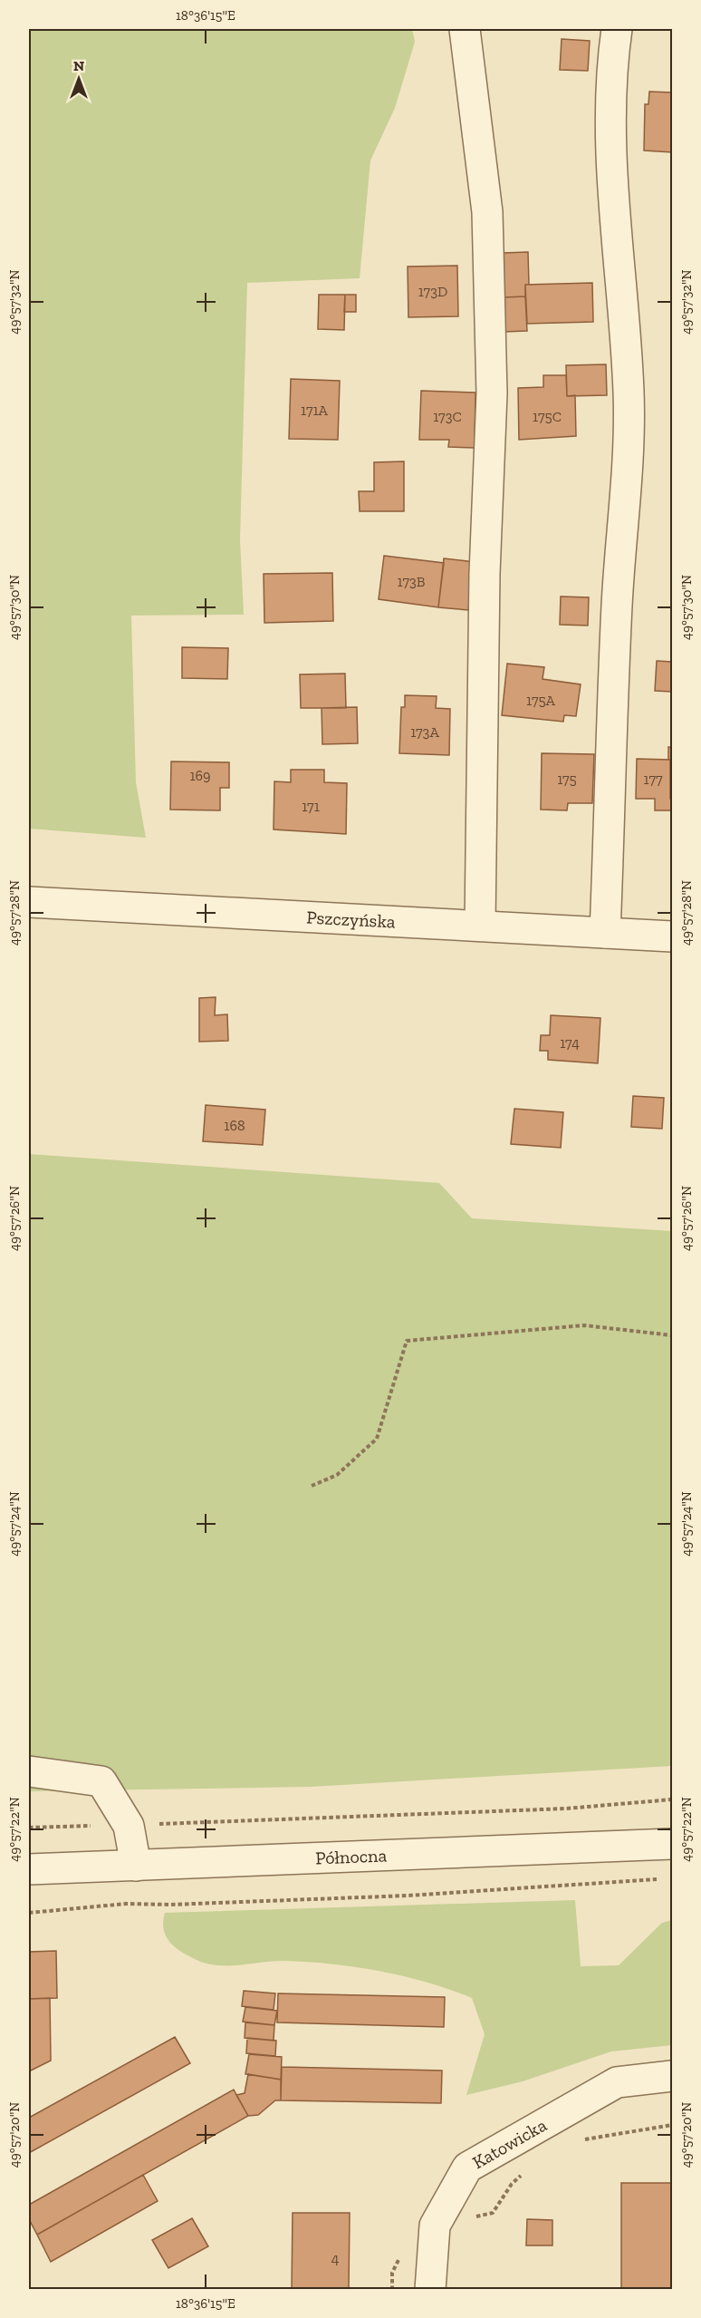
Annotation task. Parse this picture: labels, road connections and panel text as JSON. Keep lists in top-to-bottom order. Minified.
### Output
{"streets":{"street":["Pszczyńska","Północna","Katowicka"]},"house_numbers":["173D","171A","173C","175C","173B","175A","173A","169","175","177","171","174","168","4"],"north":"top","coordinates":["18°36'15\"E","49°57'32\"N","49°57'30\"N","49°57'28\"N","49°57'26\"N","49°57'24\"N","49°57'22\"N","49°57'20\"N"]}
